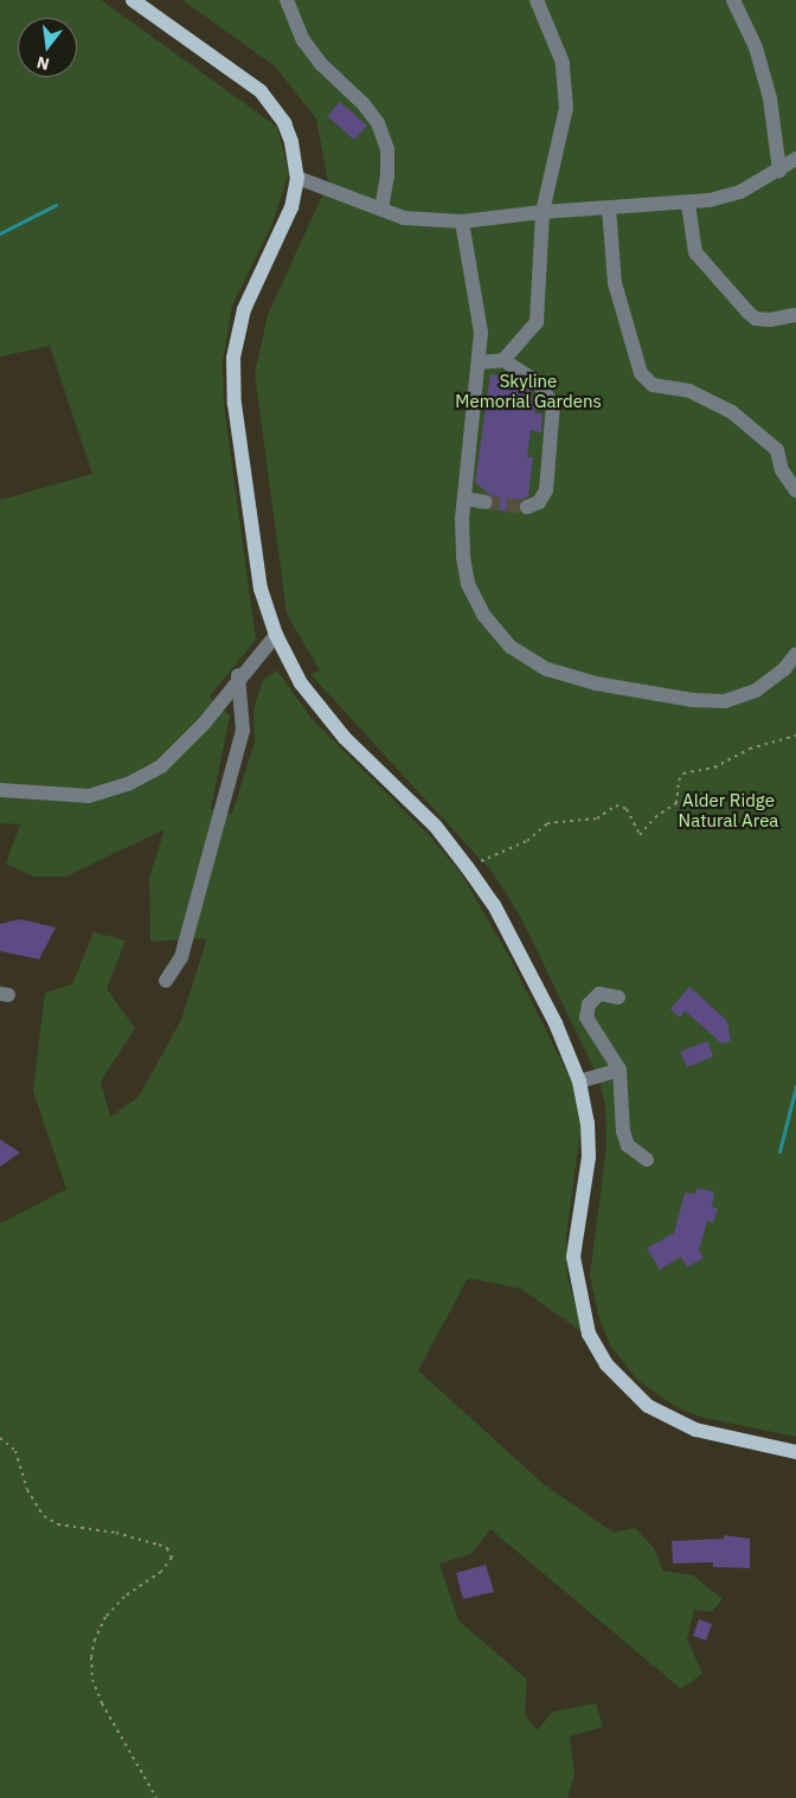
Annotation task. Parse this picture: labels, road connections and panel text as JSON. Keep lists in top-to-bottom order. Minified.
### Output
{"parks":["Skyline Memorial Gardens","Alder Ridge Natural Area"],"north":"bottom"}
